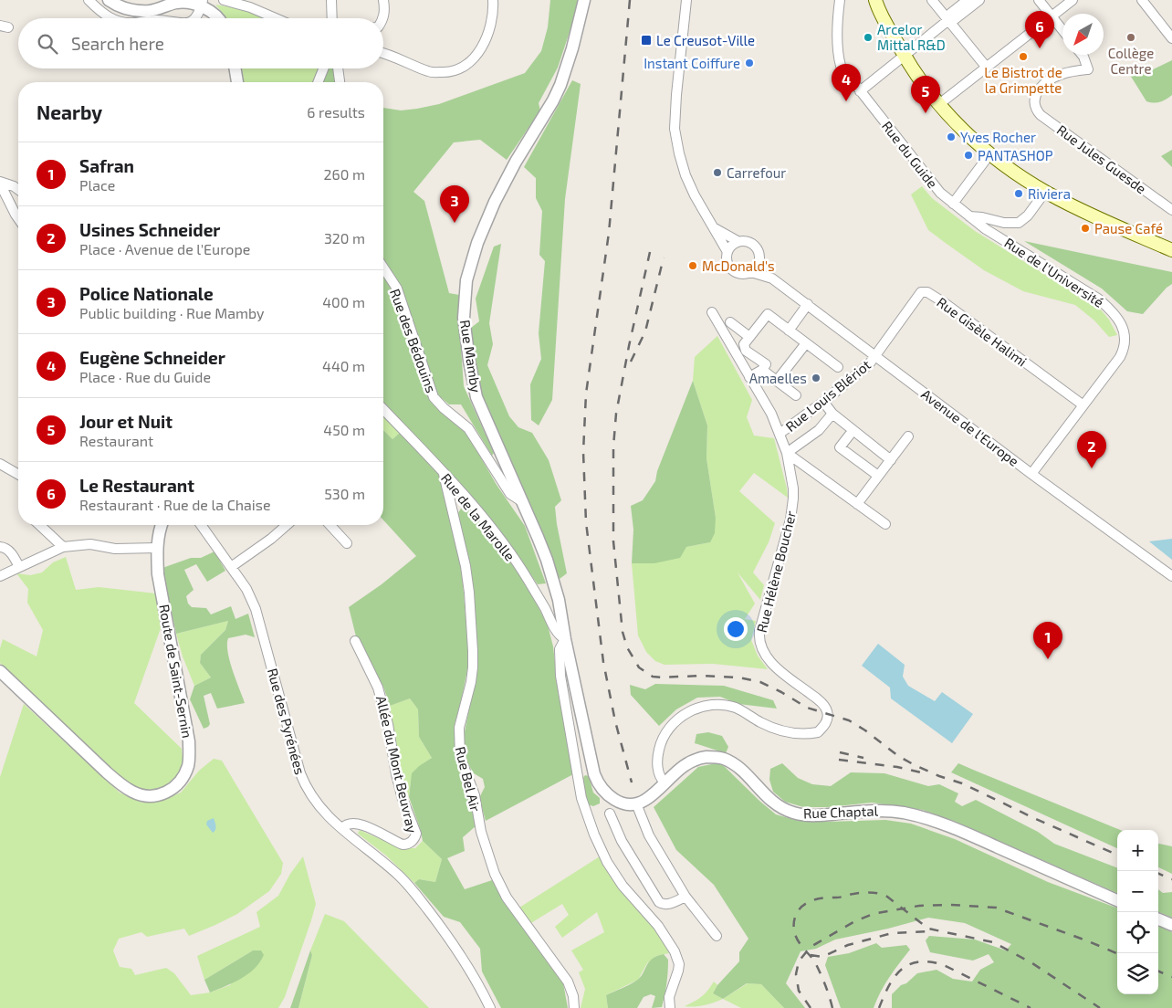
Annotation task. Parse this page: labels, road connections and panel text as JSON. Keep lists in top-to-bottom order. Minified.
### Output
{"streets":{"street":["Rue du Guide","Rue Jules Guesde","Rue de l'Université","Rue Gisèle Halimi","Rue des Bédouins","Rue Mamby","Rue Louis Blériot","Avenue de l'Europe","Rue de la Marolle","Rue Hélène Boucher","Route de Saint-Sernin","Rue des Pyrénées","Allée du Mont Beuvray","Rue Bel Air","Rue Chaptal"]},"crossings":[["Rue du Guide","Rue de l'Université"],["Rue de l'Université","Rue Gisèle Halimi"],["Rue de l'Université","Avenue de l'Europe"],["Rue Gisèle Halimi","Rue Louis Blériot"],["Rue Gisèle Halimi","Avenue de l'Europe"],["Rue des Bédouins","Rue Mamby"],["Rue Mamby","Rue de la Marolle"],["Rue Louis Blériot","Avenue de l'Europe"],["Rue Louis Blériot","Rue Hélène Boucher"],["Rue de la Marolle","Rue Bel Air"],["Rue Hélène Boucher","Rue Chaptal"],["Rue des Pyrénées","Allée du Mont Beuvray"]],"places":{"other":["Arcelor Mittal R&D","Collège Centre","Le Bistrot de la Grimpette","Instant Coiffure","Yves Rocher","PANTASHOP","Carrefour","Riviera","Pause Café","McDonald's","Amaelles"],"transit":["Le Creusot-Ville"]},"north":"bottom left","page":{"pins":["6","4","5","3","2","1"],"search":"Search here","heading":["Nearby","6 results"],"list":[{"mark":"1","name":"Safran","note":"Place","value":"260 m"},{"mark":"2","name":"Usines Schneider","note":"Place · Avenue de l'Europe","value":"320 m"},{"mark":"3","name":"Police Nationale","note":"Public building · Rue Mamby","value":"400 m"},{"mark":"4","name":"Eugène Schneider","note":"Place · Rue du Guide","value":"440 m"},{"mark":"5","name":"Jour et Nuit","note":"Restaurant","value":"450 m"},{"mark":"6","name":"Le Restaurant","note":"Restaurant · Rue de la Chaise","value":"530 m"}],"map_buttons":["+","−"]}}
